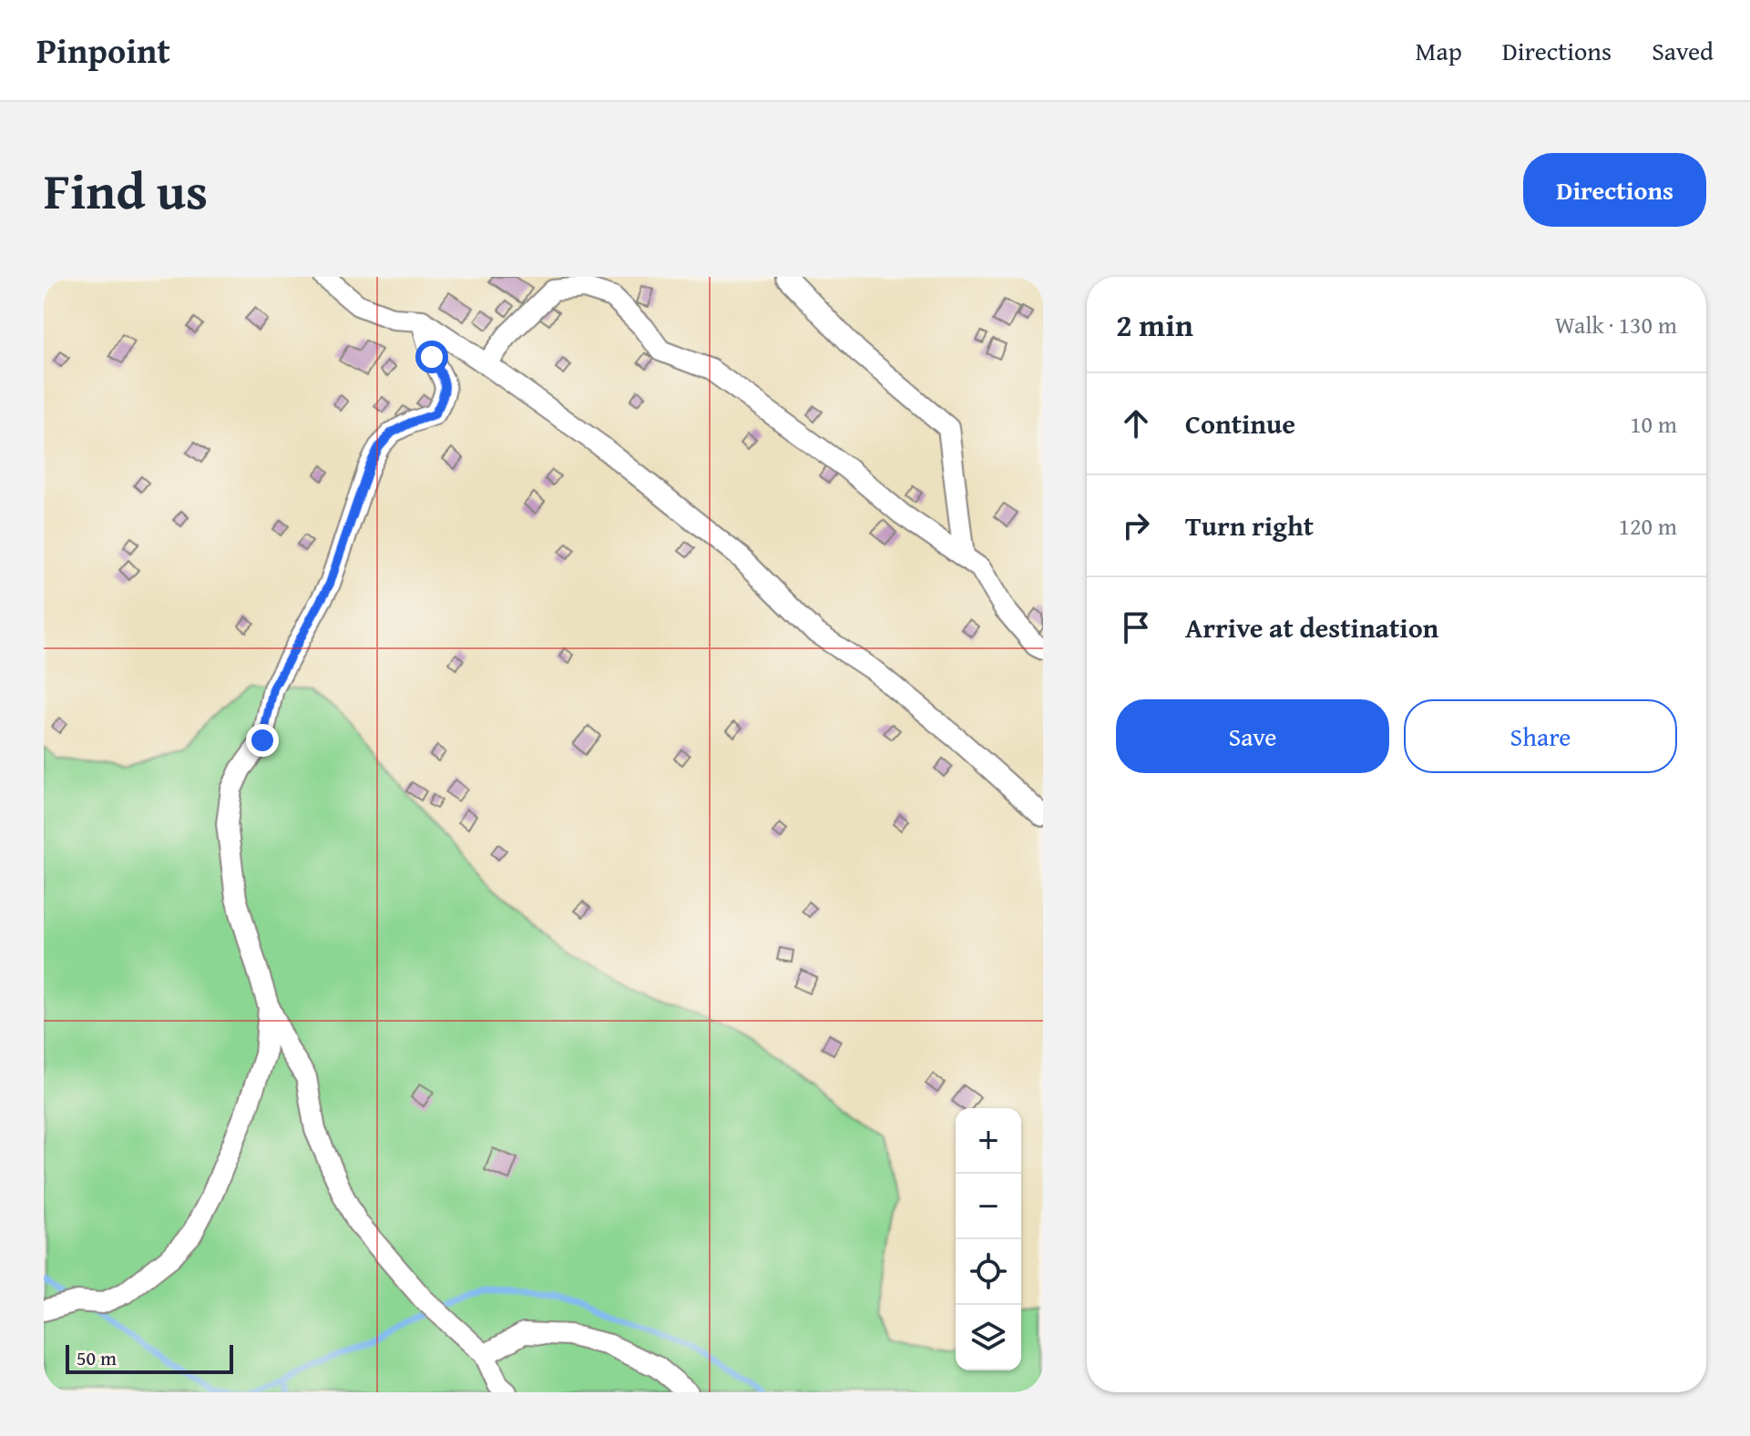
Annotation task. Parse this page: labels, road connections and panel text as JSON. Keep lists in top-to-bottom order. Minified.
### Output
{"scale_bar":"50 m","page":{"header":"Pinpoint","nav":["Map","Directions","Saved"],"title":"Find us","buttons":["Directions",["Save","Share"]],"heading":["2 min","Walk · 130 m"],"list":[["Continue","10 m"],["Turn right","120 m"],"Arrive at destination"],"map_buttons":["+","−"],"scale":"50 m"}}
